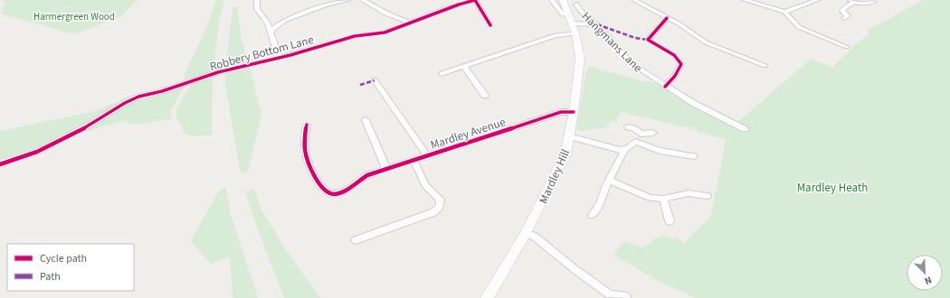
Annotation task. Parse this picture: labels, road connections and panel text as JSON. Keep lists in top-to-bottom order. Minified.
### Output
{"streets":{"main road":["Mardley Hill"],"street":["Hangmans Lane","Robbery Bottom Lane","Mardley Avenue"]},"crossings":[["Mardley Avenue","Mardley Hill"]],"parks":["Harmergreen Wood","Mardley Heath"],"legend":["Cycle path","Path"],"north":"bottom right"}
